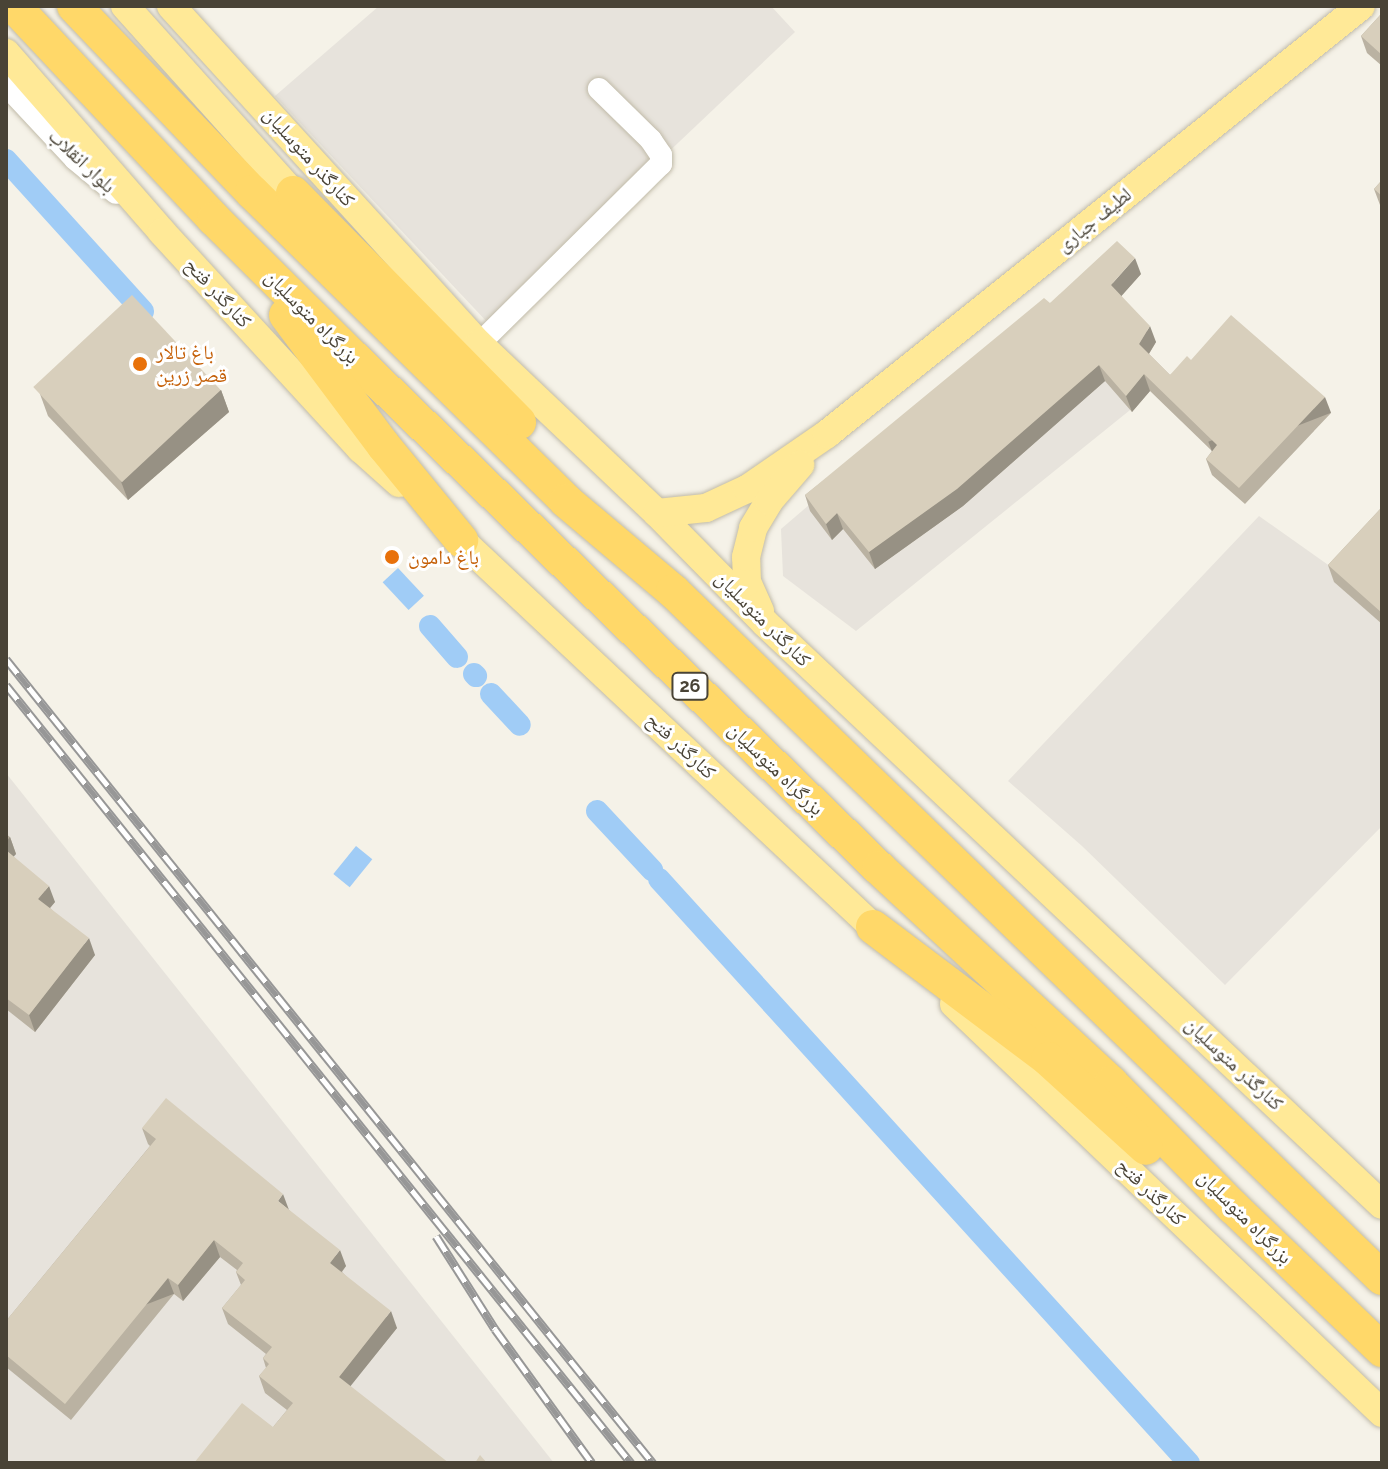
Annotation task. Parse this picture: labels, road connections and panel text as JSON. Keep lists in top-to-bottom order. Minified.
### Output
{"streets":{"highway":["بزرگراه متوسلیان","26"],"main road":["کنارگذر متوسلیان","لطیف جباری","کنارگذر فتح"],"street":["بلوار انقلاب"]},"crossings":[["بلوار انقلاب","کنارگذر فتح"]],"places":["باغ تالار قصر زرین","باغ دامون"]}
